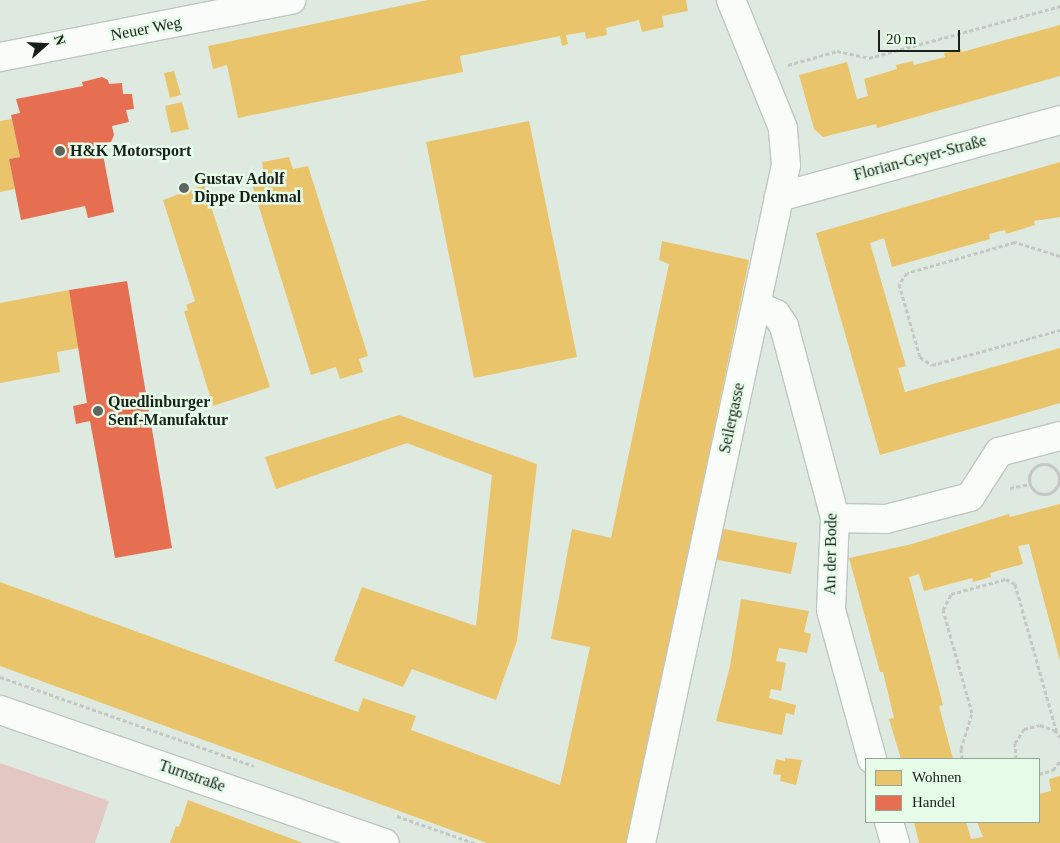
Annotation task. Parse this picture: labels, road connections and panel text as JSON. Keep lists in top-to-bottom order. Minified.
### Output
{"streets":{"street":["Neuer Weg","Florian-Geyer-Straße","Seilergasse","An der Bode","Turnstraße"]},"crossings":[["Florian-Geyer-Straße","Seilergasse"],["Seilergasse","An der Bode"]],"places":["H&K Motorsport","Gustav Adolf Dippe Denkmal","Quedlinburger Senf-Manufaktur"],"legend":["Wohnen","Handel"],"scale_bar":"20 m","north":"right"}
